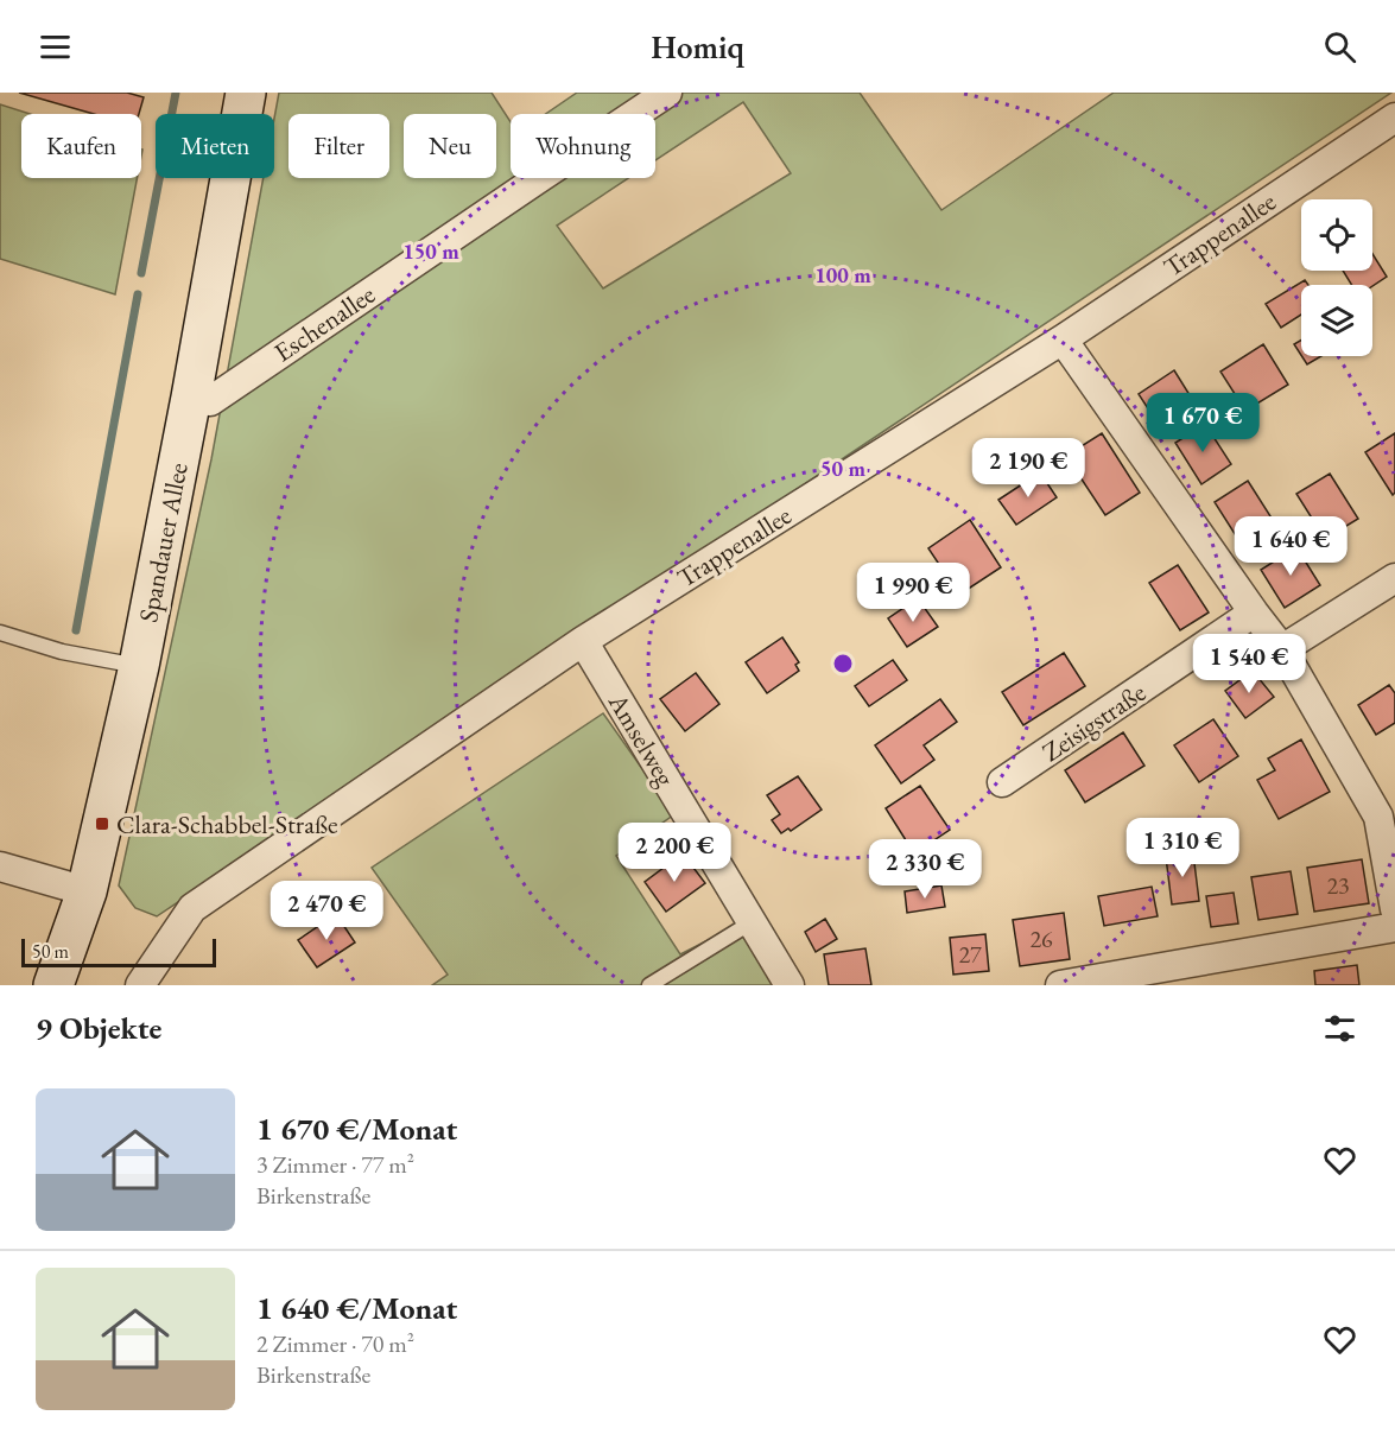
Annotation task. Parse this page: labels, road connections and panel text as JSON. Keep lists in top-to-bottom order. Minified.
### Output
{"streets":{"main road":["Spandauer Allee"],"street":["Trappenallee","Eschenallee","Zeisigstraße","Amselweg"]},"crossings":[["Trappenallee","Amselweg"],["Eschenallee","Spandauer Allee"]],"places":{"transit":["Clara-Schabbel-Straße"]},"house_numbers":["23","26","27"],"scale_bar":"50 m","page":{"header":"Homiq","chip":["Kaufen","Mieten","Filter","Neu","Wohnung"],"price":["1 670 €","2 190 €","1 640 €","1 990 €","1 540 €","1 310 €","2 200 €","2 330 €","2 470 €"],"scale":"50 m","heading":"9 Objekte","list":[{"name":"1 670 €/Monat","note":"3 Zimmer · 77 m² · Birkenstraße"},{"name":"1 640 €/Monat","note":"2 Zimmer · 70 m² · Birkenstraße"}]},"rings":["150 m","100 m","50 m"]}
